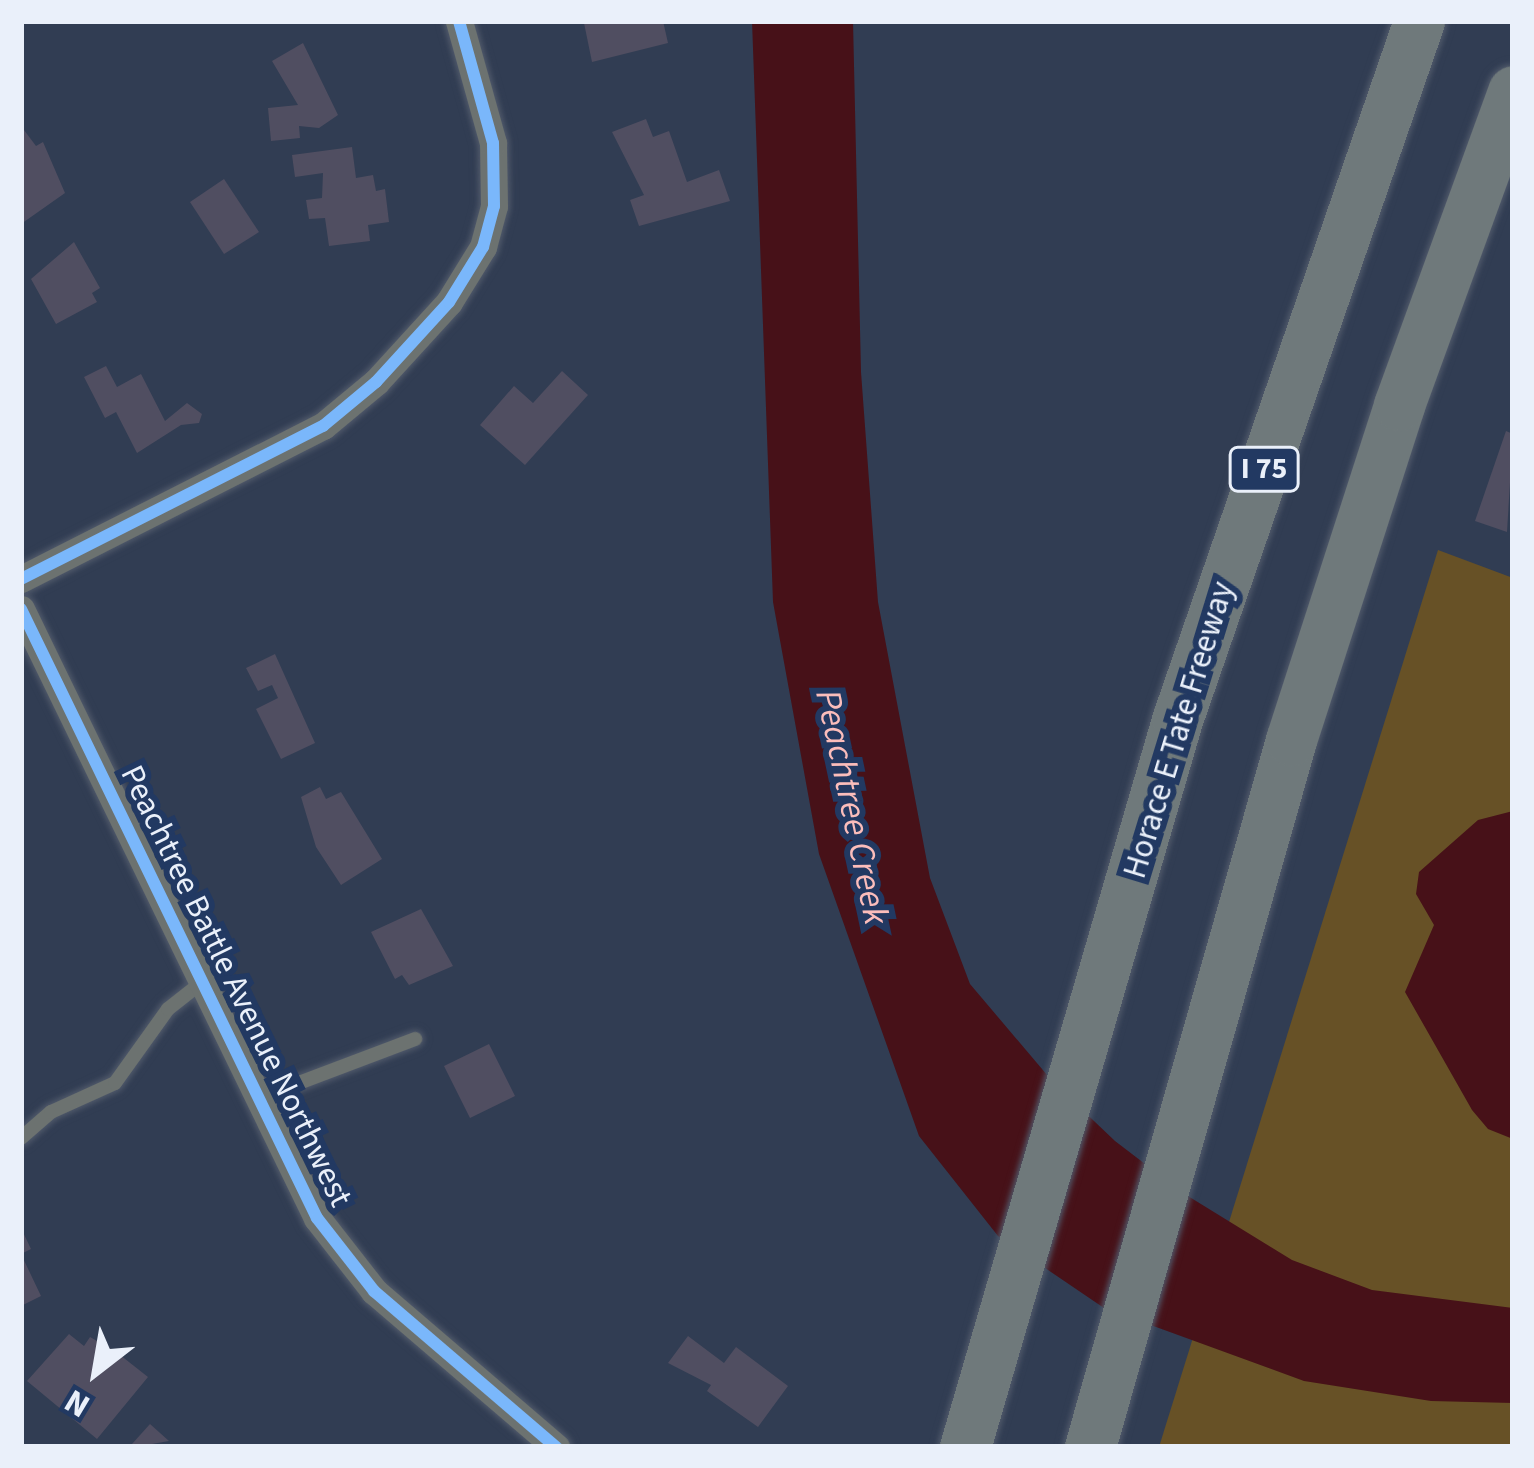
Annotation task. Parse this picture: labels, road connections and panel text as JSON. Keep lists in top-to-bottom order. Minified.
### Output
{"streets":{"highway":["I 75","Horace E Tate Freeway"],"street":["Peachtree Battle Avenue Northwest"]},"water":["Peachtree Creek"],"north":"bottom left"}
